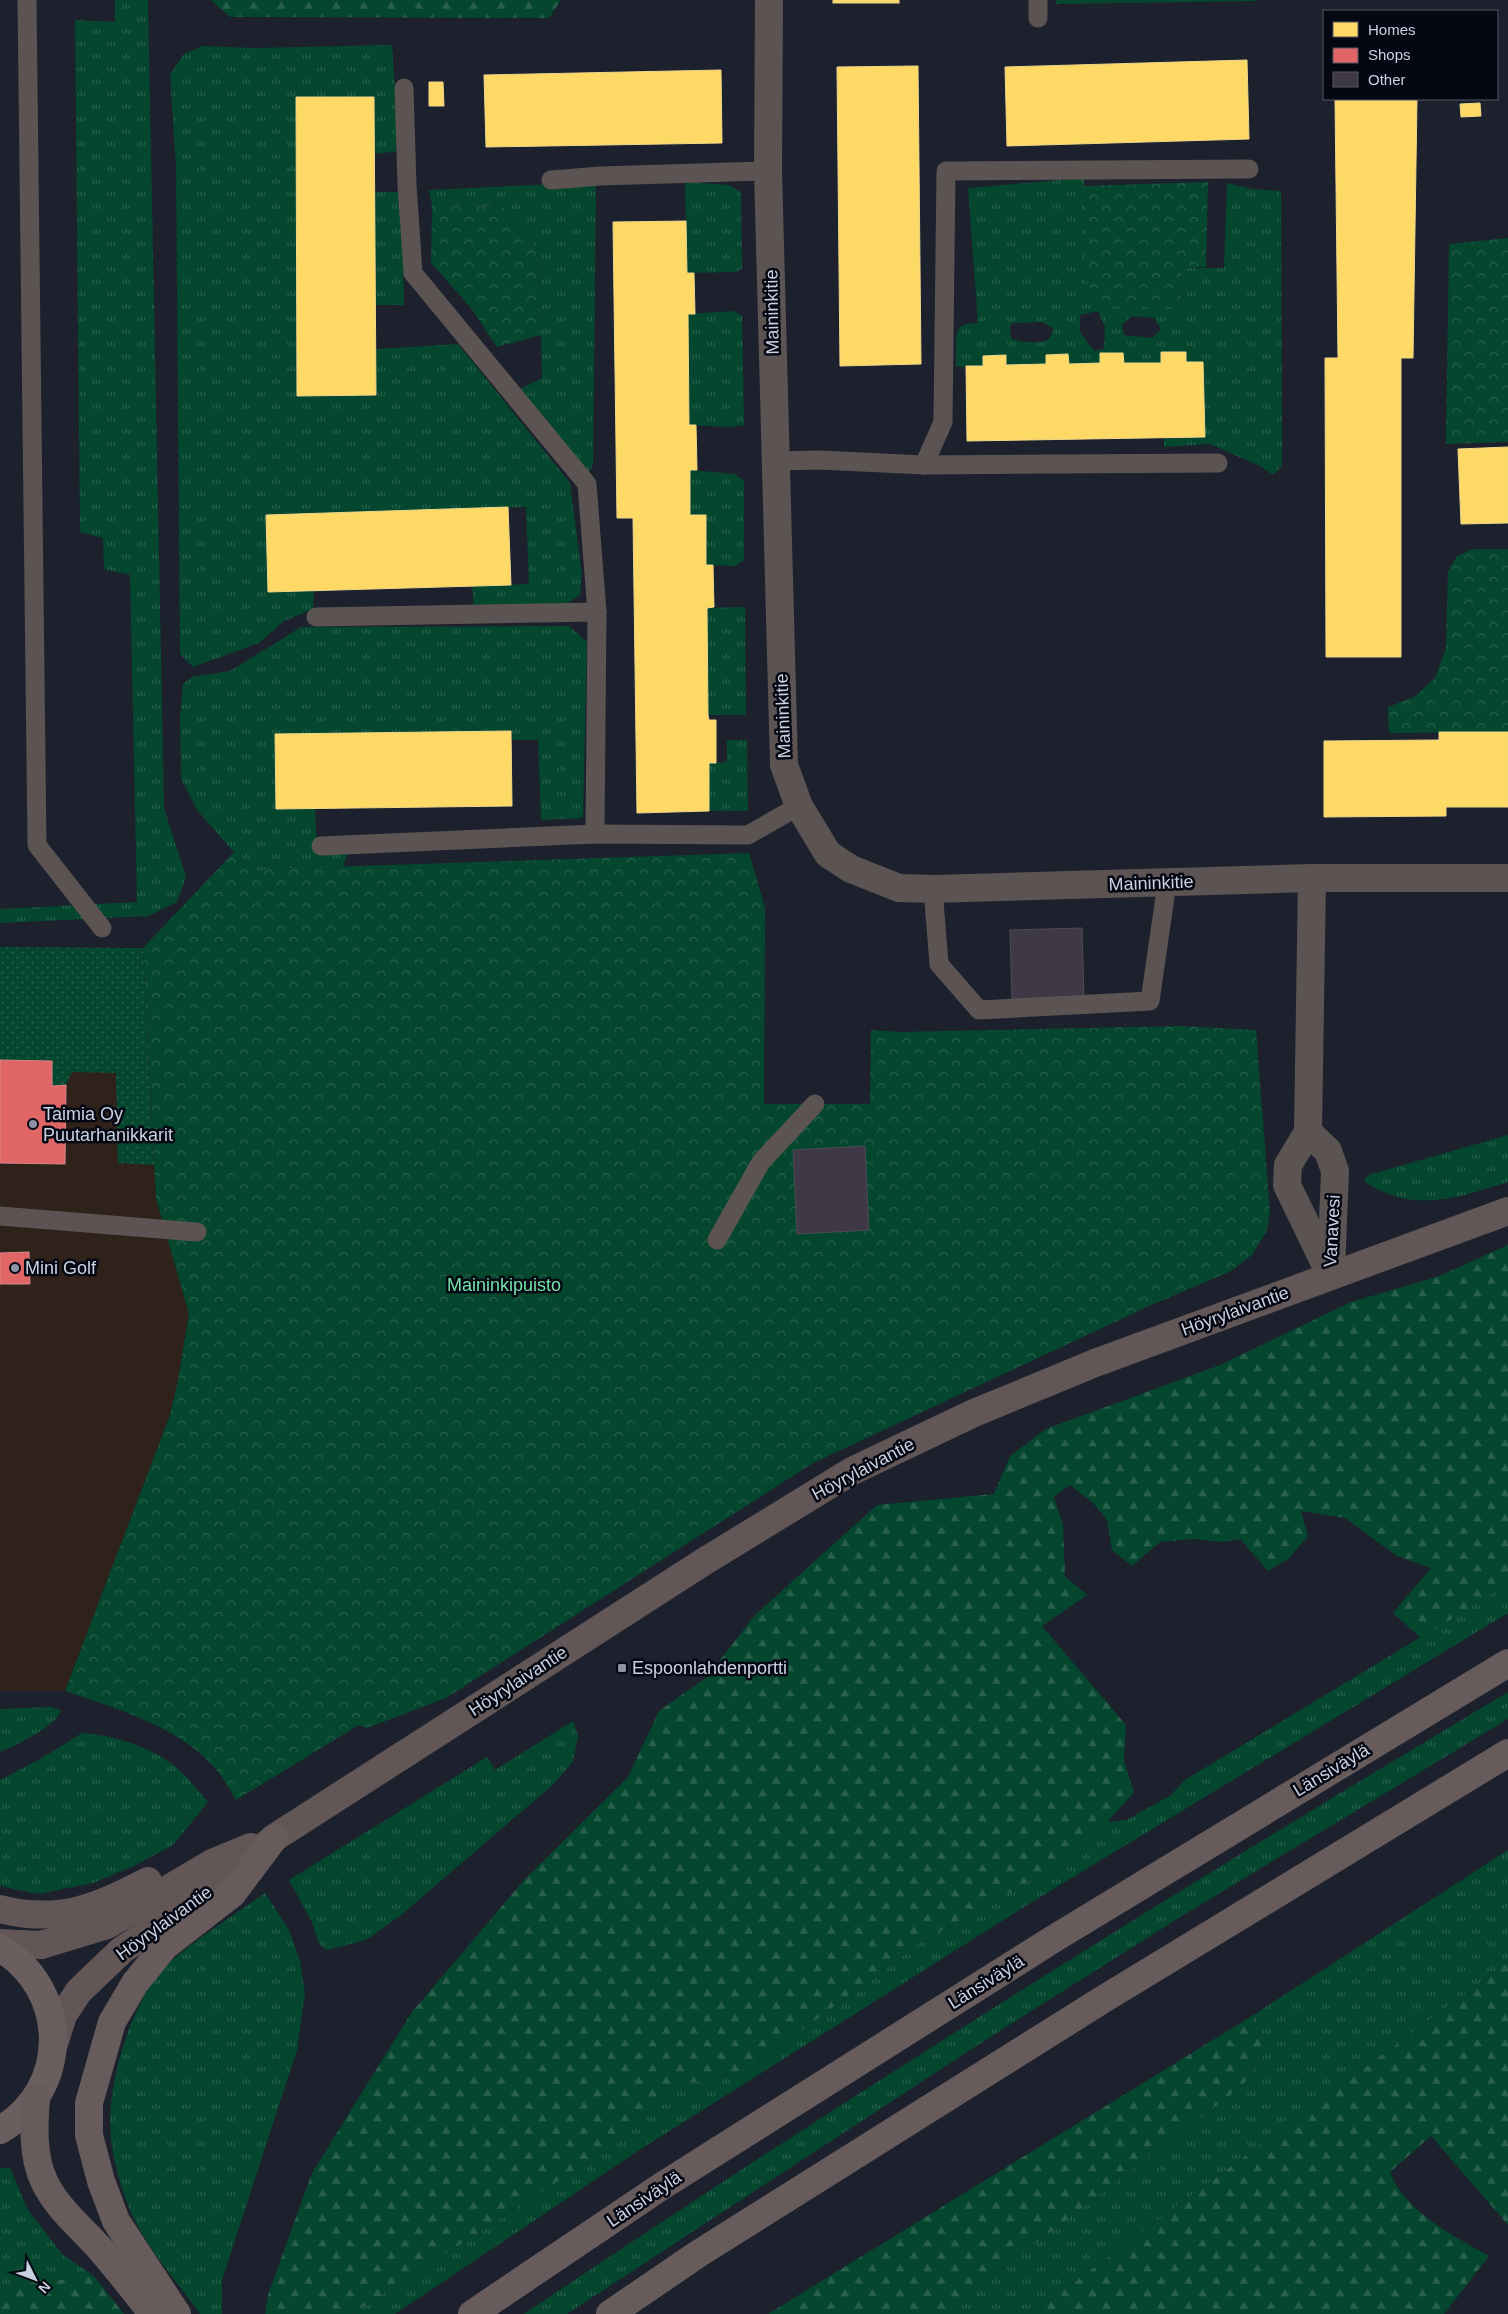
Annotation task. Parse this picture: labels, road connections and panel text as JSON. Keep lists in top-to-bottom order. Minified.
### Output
{"streets":{"highway":["Länsiväylä"],"main road":["Höyrylaivantie"],"street":["Maininkitie","Vanavesi"]},"crossings":[["Vanavesi","Höyrylaivantie"]],"parks":["Maininkipuisto"],"places":{"other":["Taimia Oy Puutarhanikkarit","Mini Golf"],"transit":["Espoonlahdenportti"]},"legend":["Homes","Shops","Other"],"north":"bottom right"}
